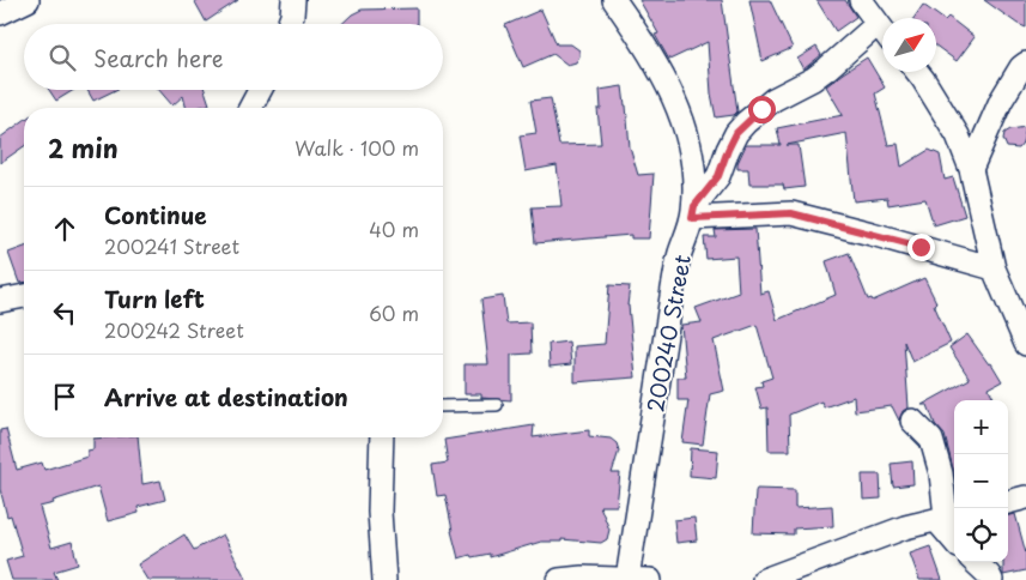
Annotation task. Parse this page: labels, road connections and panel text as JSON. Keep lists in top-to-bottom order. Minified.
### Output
{"streets":{"street":["200240 Street"]},"north":"top right","page":{"search":"Search here","heading":["2 min","Walk · 100 m"],"list":[["Continue","200241 Street","40 m"],["Turn left","200242 Street","60 m"],"Arrive at destination"],"map_buttons":["+","−"]}}
